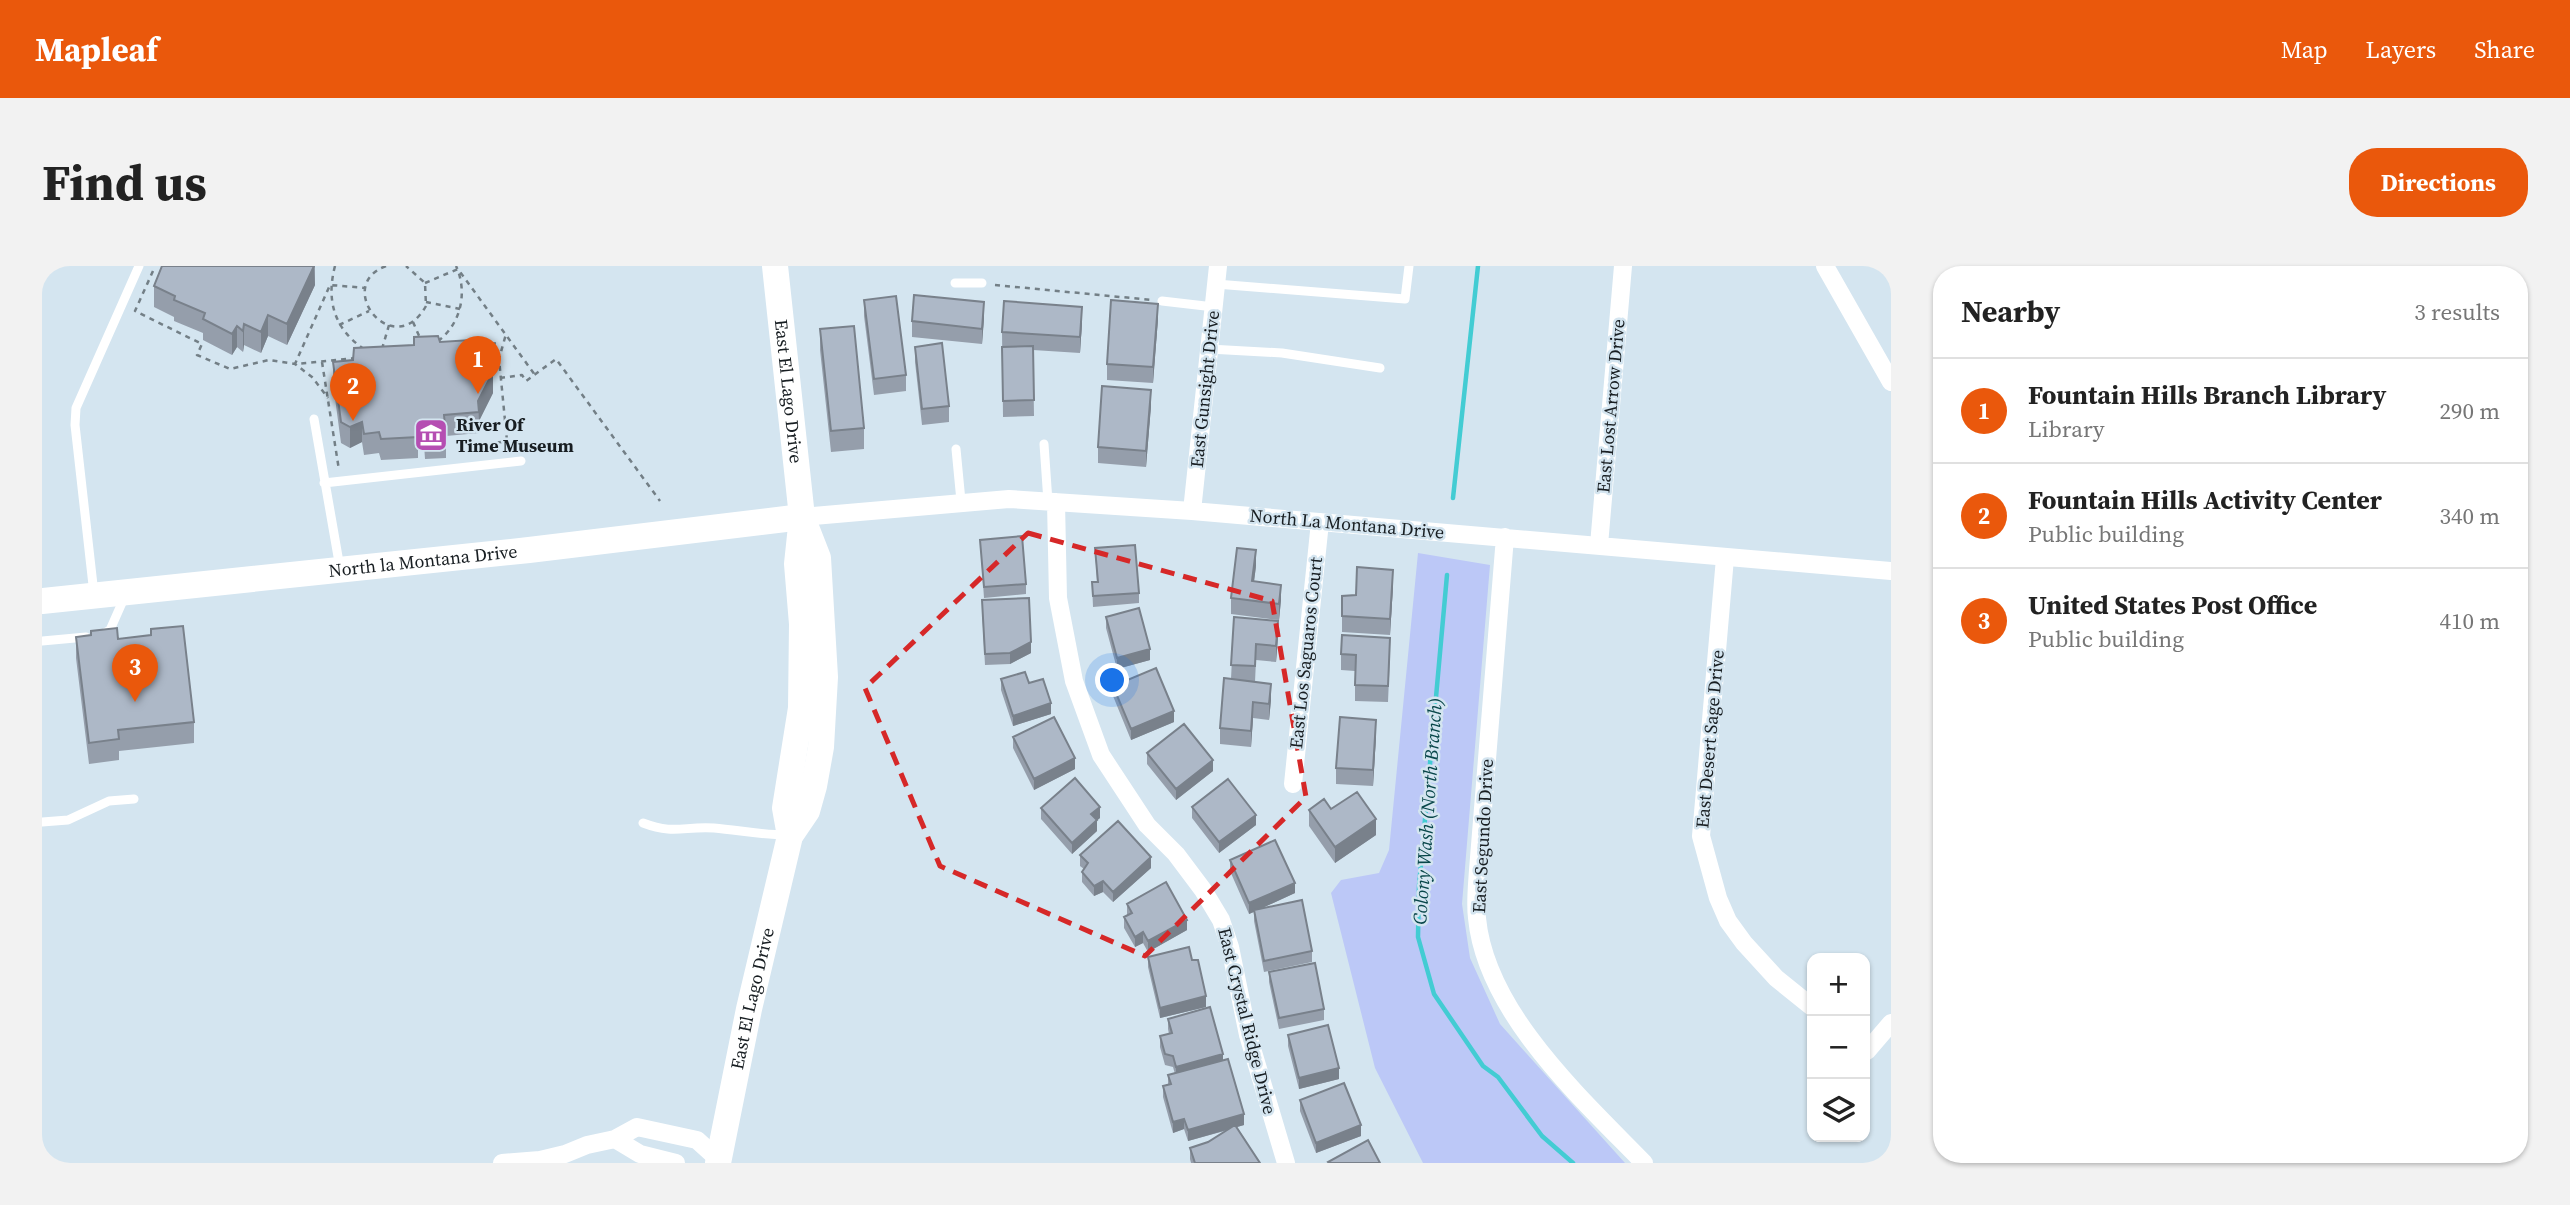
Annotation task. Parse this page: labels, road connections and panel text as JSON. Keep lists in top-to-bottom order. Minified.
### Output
{"streets":{"street":["East Gunsight Drive","East El Lago Drive","East Lost Arrow Drive","North La Montana Drive","North la Montana Drive","East Los Saguaros Court","East Desert Sage Drive","East Segundo Drive","East Crystal Ridge Drive"]},"crossings":[["East Gunsight Drive","North La Montana Drive"],["East El Lago Drive","North La Montana Drive"],["East El Lago Drive","North la Montana Drive"],["East Lost Arrow Drive","North La Montana Drive"],["North La Montana Drive","North la Montana Drive"],["North La Montana Drive","East Los Saguaros Court"],["North La Montana Drive","East Desert Sage Drive"],["North La Montana Drive","East Segundo Drive"],["North La Montana Drive","East Crystal Ridge Drive"]],"water":["Colony Wash (North Branch)"],"places":{"museum":["River Of Time Museum"]},"page":{"header":"Mapleaf","nav":["Map","Layers","Share"],"buttons":"Directions","title":"Find us","heading":["Nearby","3 results"],"pins":["1","2","3"],"list":[{"mark":"1","name":"Fountain Hills Branch Library","note":"Library","value":"290 m"},{"mark":"2","name":"Fountain Hills Activity Center","note":"Public building","value":"340 m"},{"mark":"3","name":"United States Post Office","note":"Public building","value":"410 m"}],"map_buttons":["+","−"]}}
